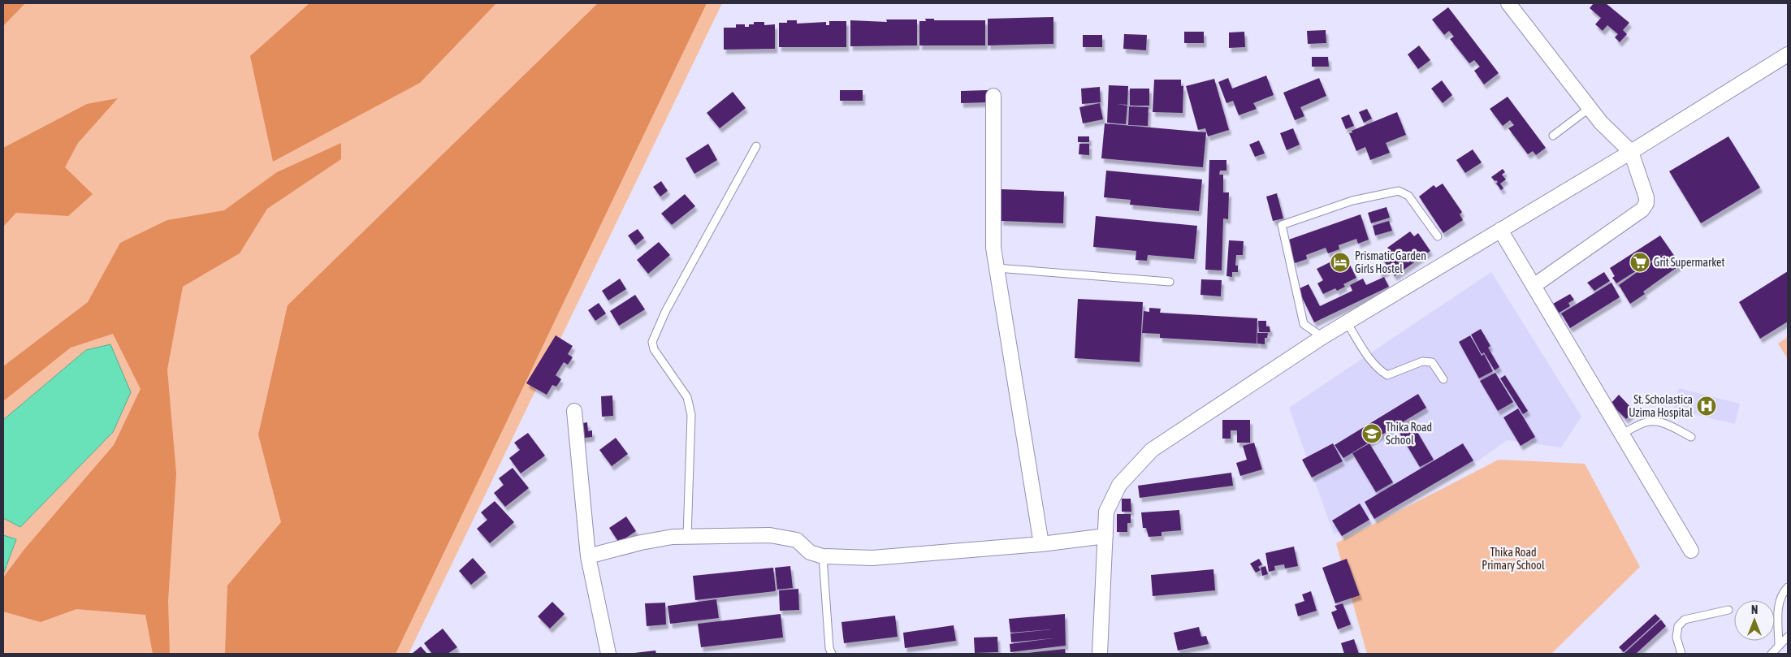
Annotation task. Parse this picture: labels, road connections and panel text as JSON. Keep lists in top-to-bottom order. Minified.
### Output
{"parks":["Thika Road Primary School"],"places":{"hotel":["Prismatic Garden Girls Hostel"],"supermarket":["Grit Supermarket"],"hospital":["St. Scholastica Uzima Hospital"],"school or university":["Thika Road School"]},"north":"top"}
